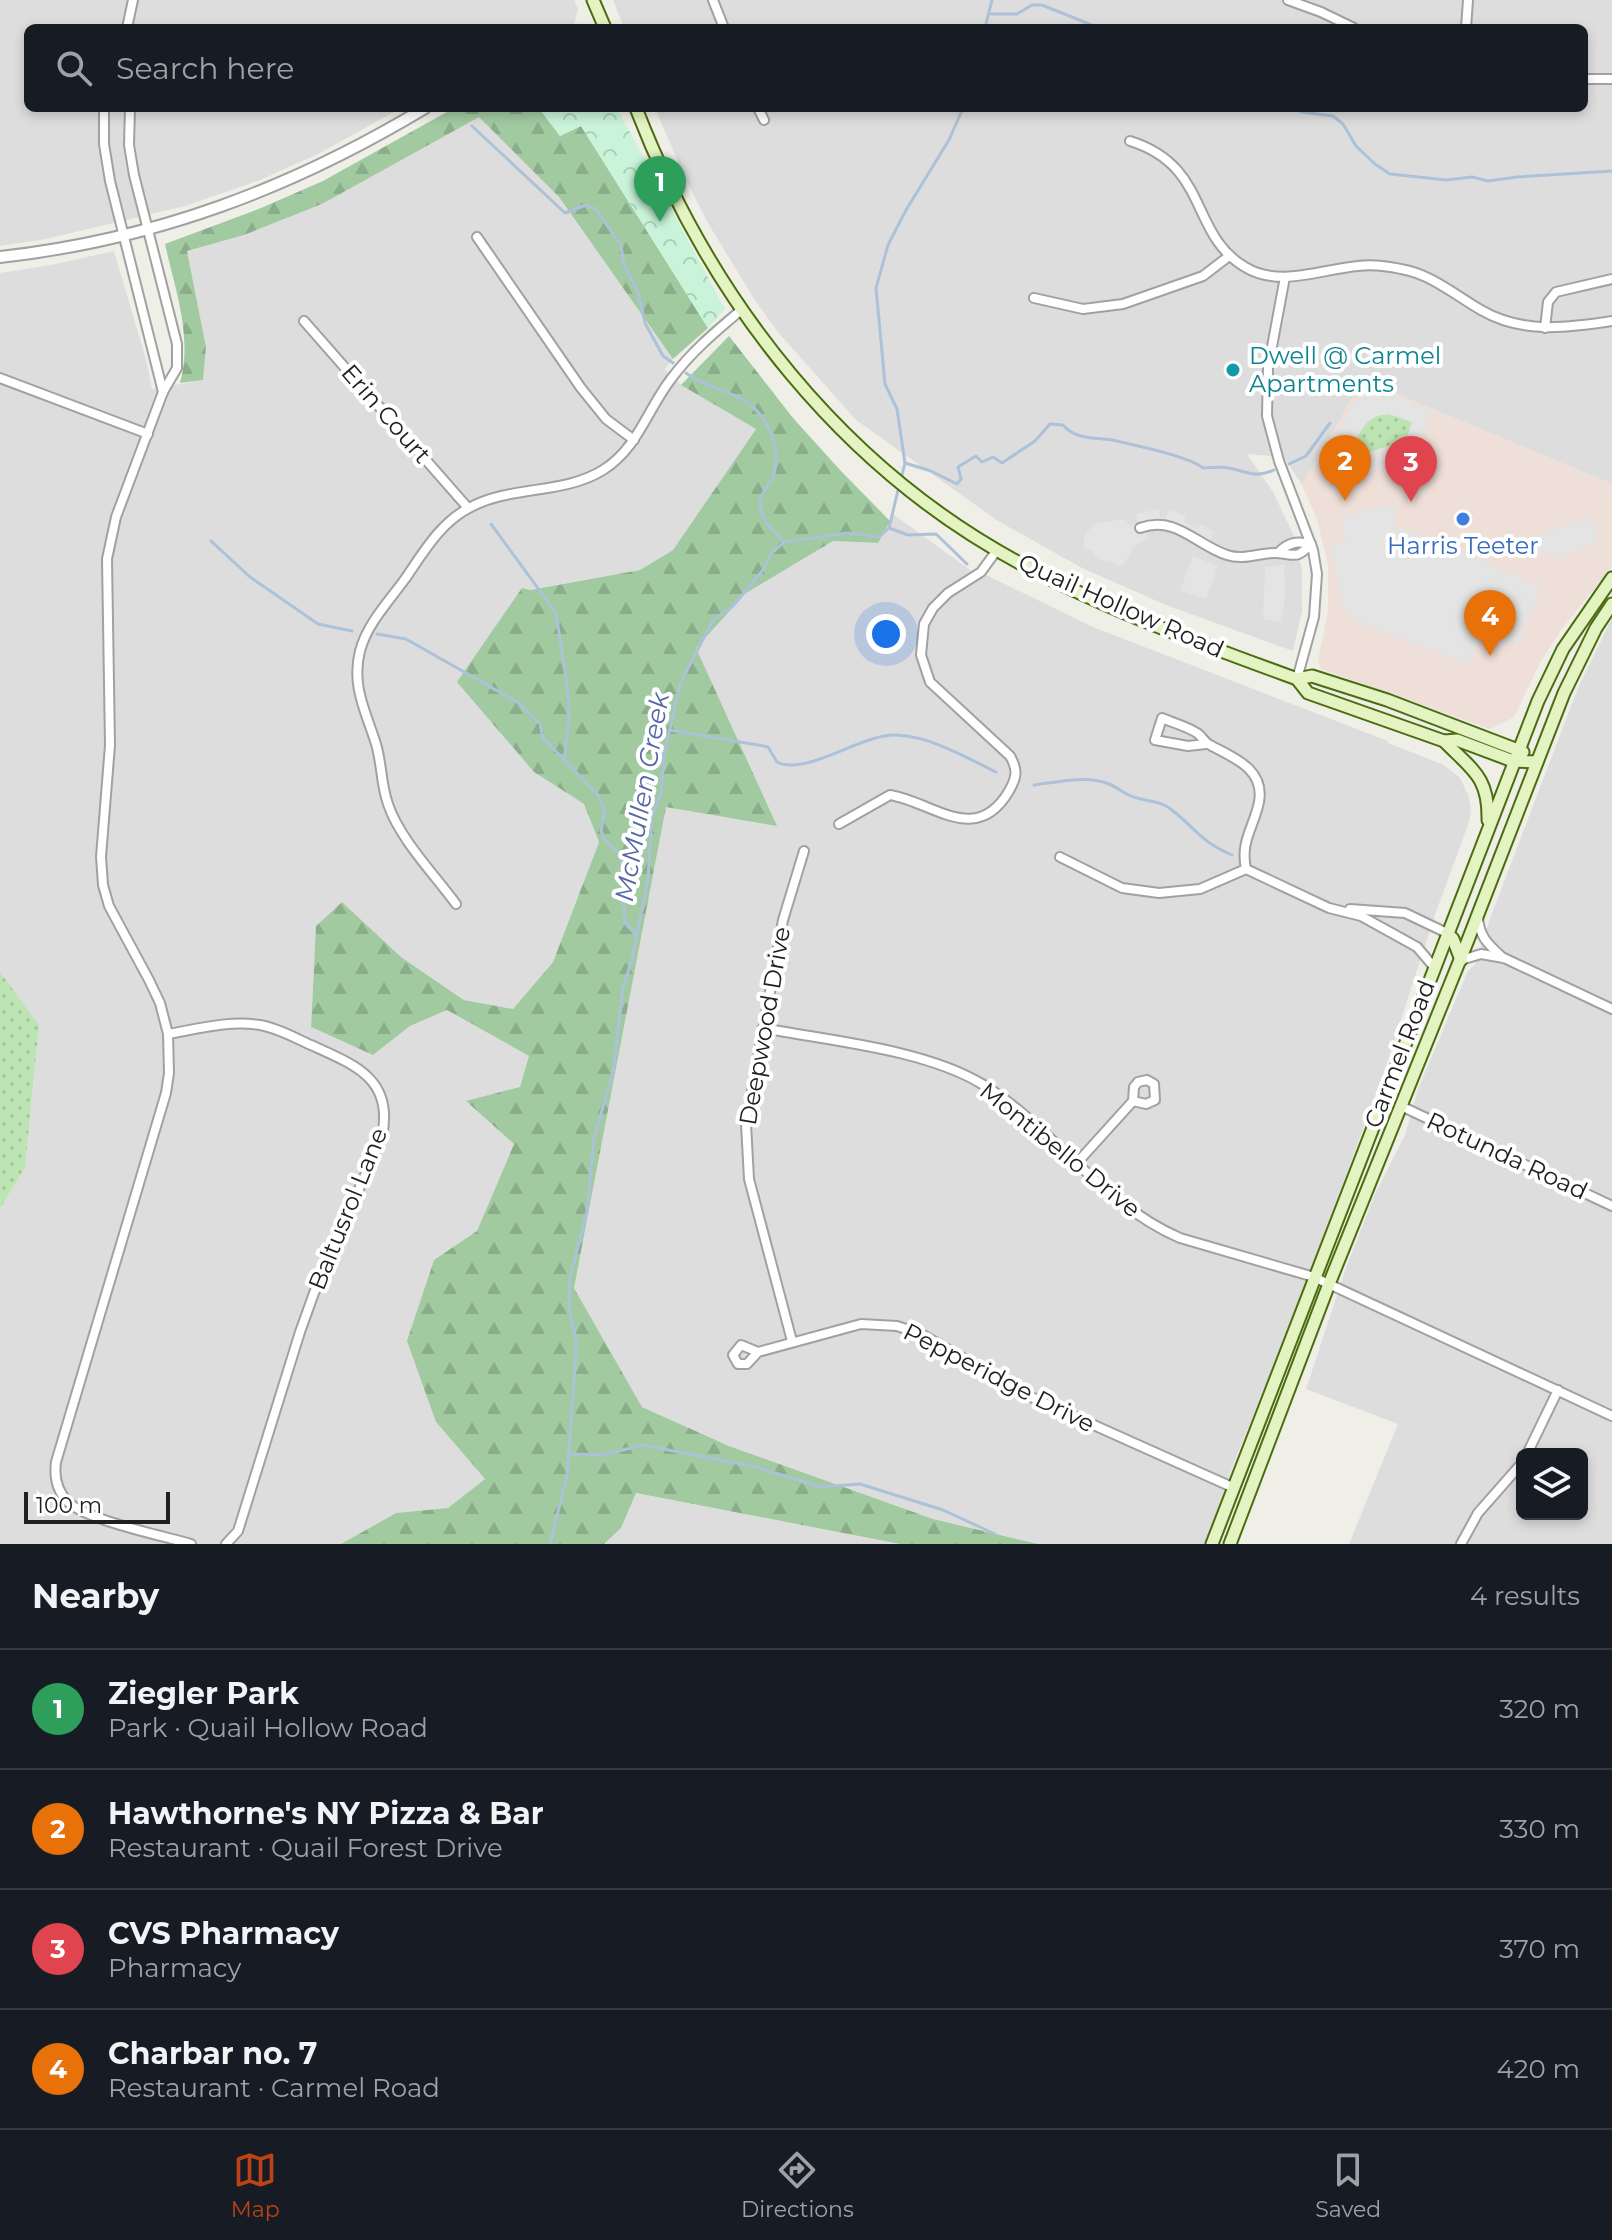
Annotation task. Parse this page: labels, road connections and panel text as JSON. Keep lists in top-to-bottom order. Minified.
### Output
{"streets":{"main road":["Quail Hollow Road","Carmel Road"],"street":["Erin Court","Deepwood Drive","Montibello Drive","Rotunda Road","Baltusrol Lane","Pepperidge Drive"]},"crossings":[["Quail Hollow Road","Carmel Road"],["Deepwood Drive","Montibello Drive"],["Deepwood Drive","Pepperidge Drive"],["Carmel Road","Montibello Drive"],["Carmel Road","Rotunda Road"],["Carmel Road","Pepperidge Drive"]],"water":["McMullen Creek"],"places":["Dwell @ Carmel Apartments","Harris Teeter"],"scale_bar":"100 m","page":{"search":"Search here","pins":["1","2","3","4"],"scale":"100 m","heading":["Nearby","4 results"],"list":[{"mark":"1","name":"Ziegler Park","note":"Park · Quail Hollow Road","value":"320 m"},{"mark":"2","name":"Hawthorne's NY Pizza & Bar","note":"Restaurant · Quail Forest Drive","value":"330 m"},{"mark":"3","name":"CVS Pharmacy","note":"Pharmacy","value":"370 m"},{"mark":"4","name":"Charbar no. 7","note":"Restaurant · Carmel Road","value":"420 m"}],"nav":["Map","Directions","Saved"]}}
